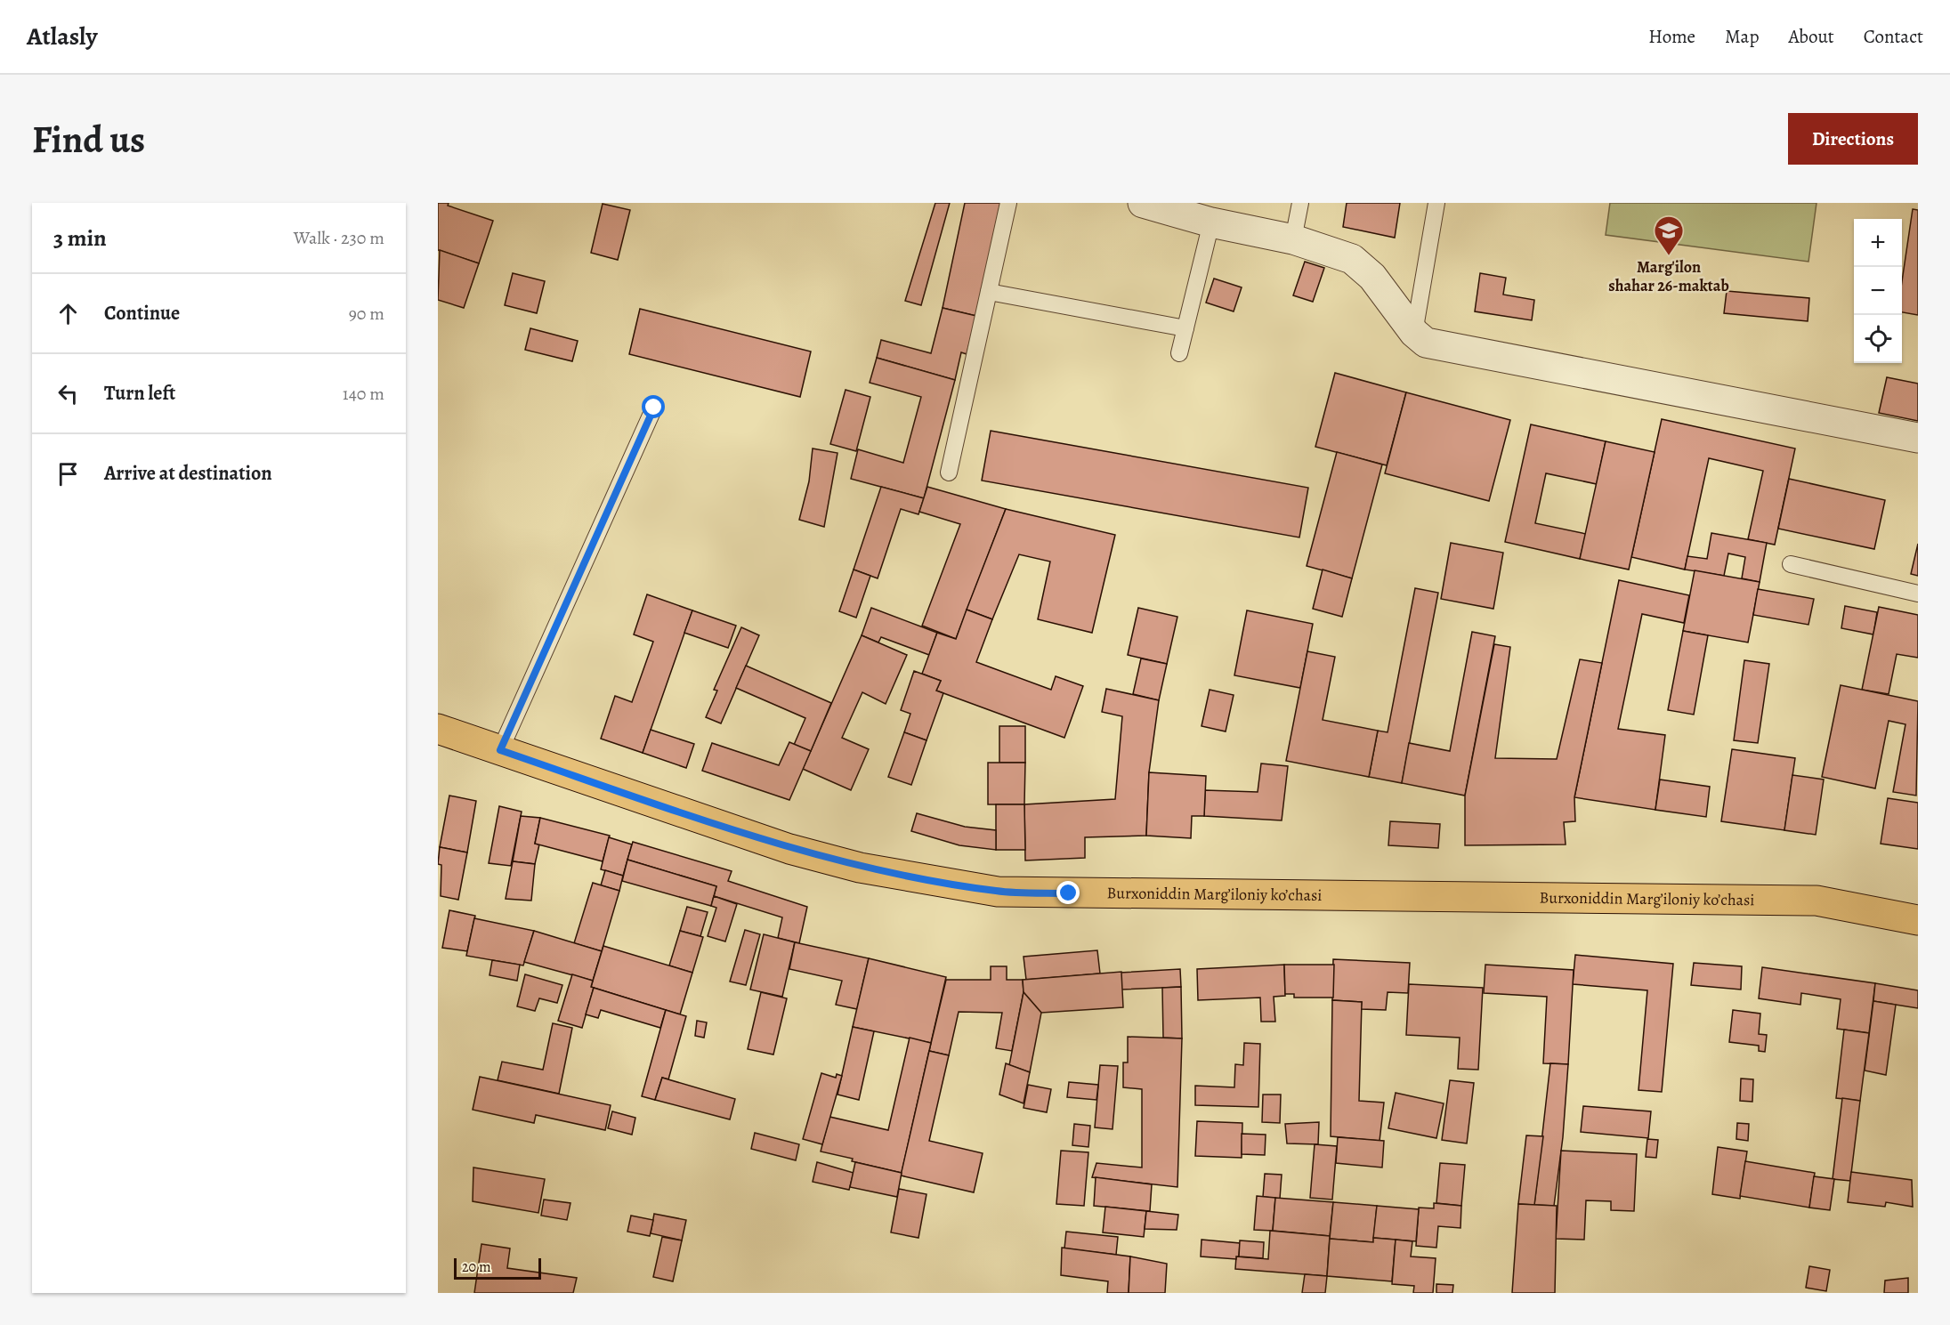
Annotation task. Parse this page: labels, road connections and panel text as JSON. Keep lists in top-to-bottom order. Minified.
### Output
{"streets":{"main road":["Burxoniddin Marg’iloniy ko’chasi"]},"places":{"school or university":["Marg'ilon shahar 26-maktab"]},"scale_bar":"20 m","page":{"header":"Atlasly","nav":["Home","Map","About","Contact"],"buttons":"Directions","title":"Find us","heading":["3 min","Walk · 230 m"],"map_buttons":["+","−"],"list":[["Continue","90 m"],["Turn left","140 m"],"Arrive at destination"],"scale":"20 m"}}
